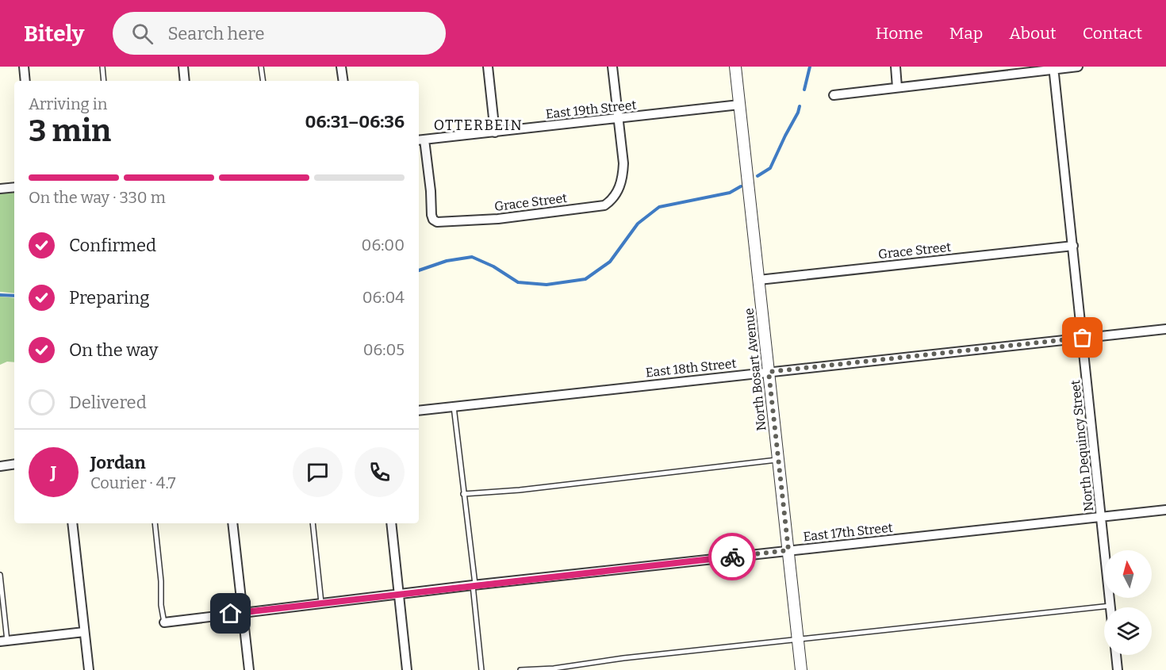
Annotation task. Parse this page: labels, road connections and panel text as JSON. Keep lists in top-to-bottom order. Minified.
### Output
{"streets":{"street":["East 19th Street","Grace Street","East 18th Street","North Bosart Avenue","North Dequincy Street","East 17th Street"]},"crossings":[["East 19th Street","Grace Street"],["East 19th Street","North Bosart Avenue"],["Grace Street","North Bosart Avenue"],["Grace Street","North Dequincy Street"],["East 18th Street","North Bosart Avenue"],["East 18th Street","North Dequincy Street"],["North Bosart Avenue","East 17th Street"],["North Dequincy Street","East 17th Street"]],"districts":["OTTERBEIN"],"north":"top","page":{"header":"Bitely","search":"Search here","nav":["Home","Map","About","Contact"],"heading":["3 min","Arriving in","06:31–06:36"],"panel":["Jordan","Courier · 4.7"],"bar":"On the way · 330 m","list":[["Confirmed","06:00"],["Preparing","06:04"],["On the way","06:05"],"Delivered"],"round":"J"}}
